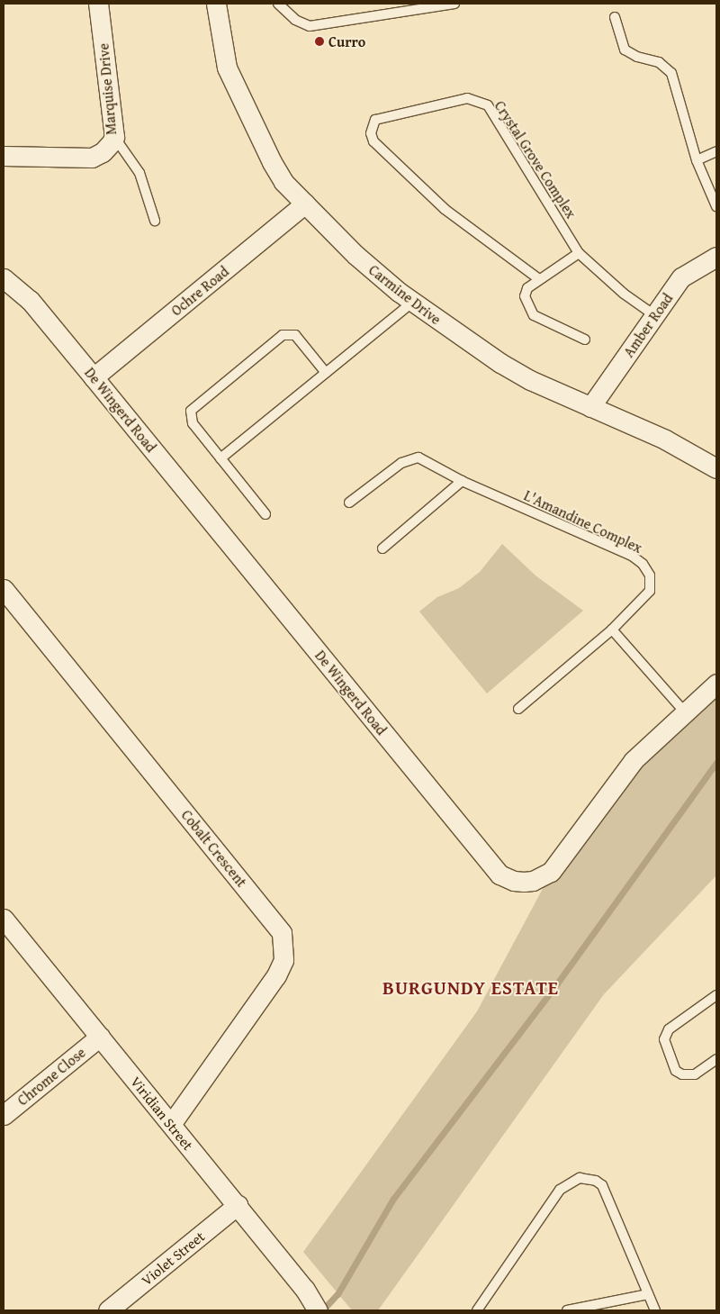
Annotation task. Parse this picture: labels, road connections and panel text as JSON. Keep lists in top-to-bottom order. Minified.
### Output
{"streets":{"street":["Marquise Drive","Ochre Road","Carmine Drive","Amber Road","De Wingerd Road","Cobalt Crescent","Chrome Close","Viridian Street","Violet Street"],"lane":["Crystal Grove Complex","L'Amandine Complex"]},"crossings":[["Crystal Grove Complex","Amber Road"],["Ochre Road","Carmine Drive"],["Ochre Road","De Wingerd Road"],["Carmine Drive","Amber Road"],["Cobalt Crescent","Viridian Street"],["Chrome Close","Viridian Street"],["Viridian Street","Violet Street"]],"districts":["BURGUNDY ESTATE"],"places":["Curro"]}
